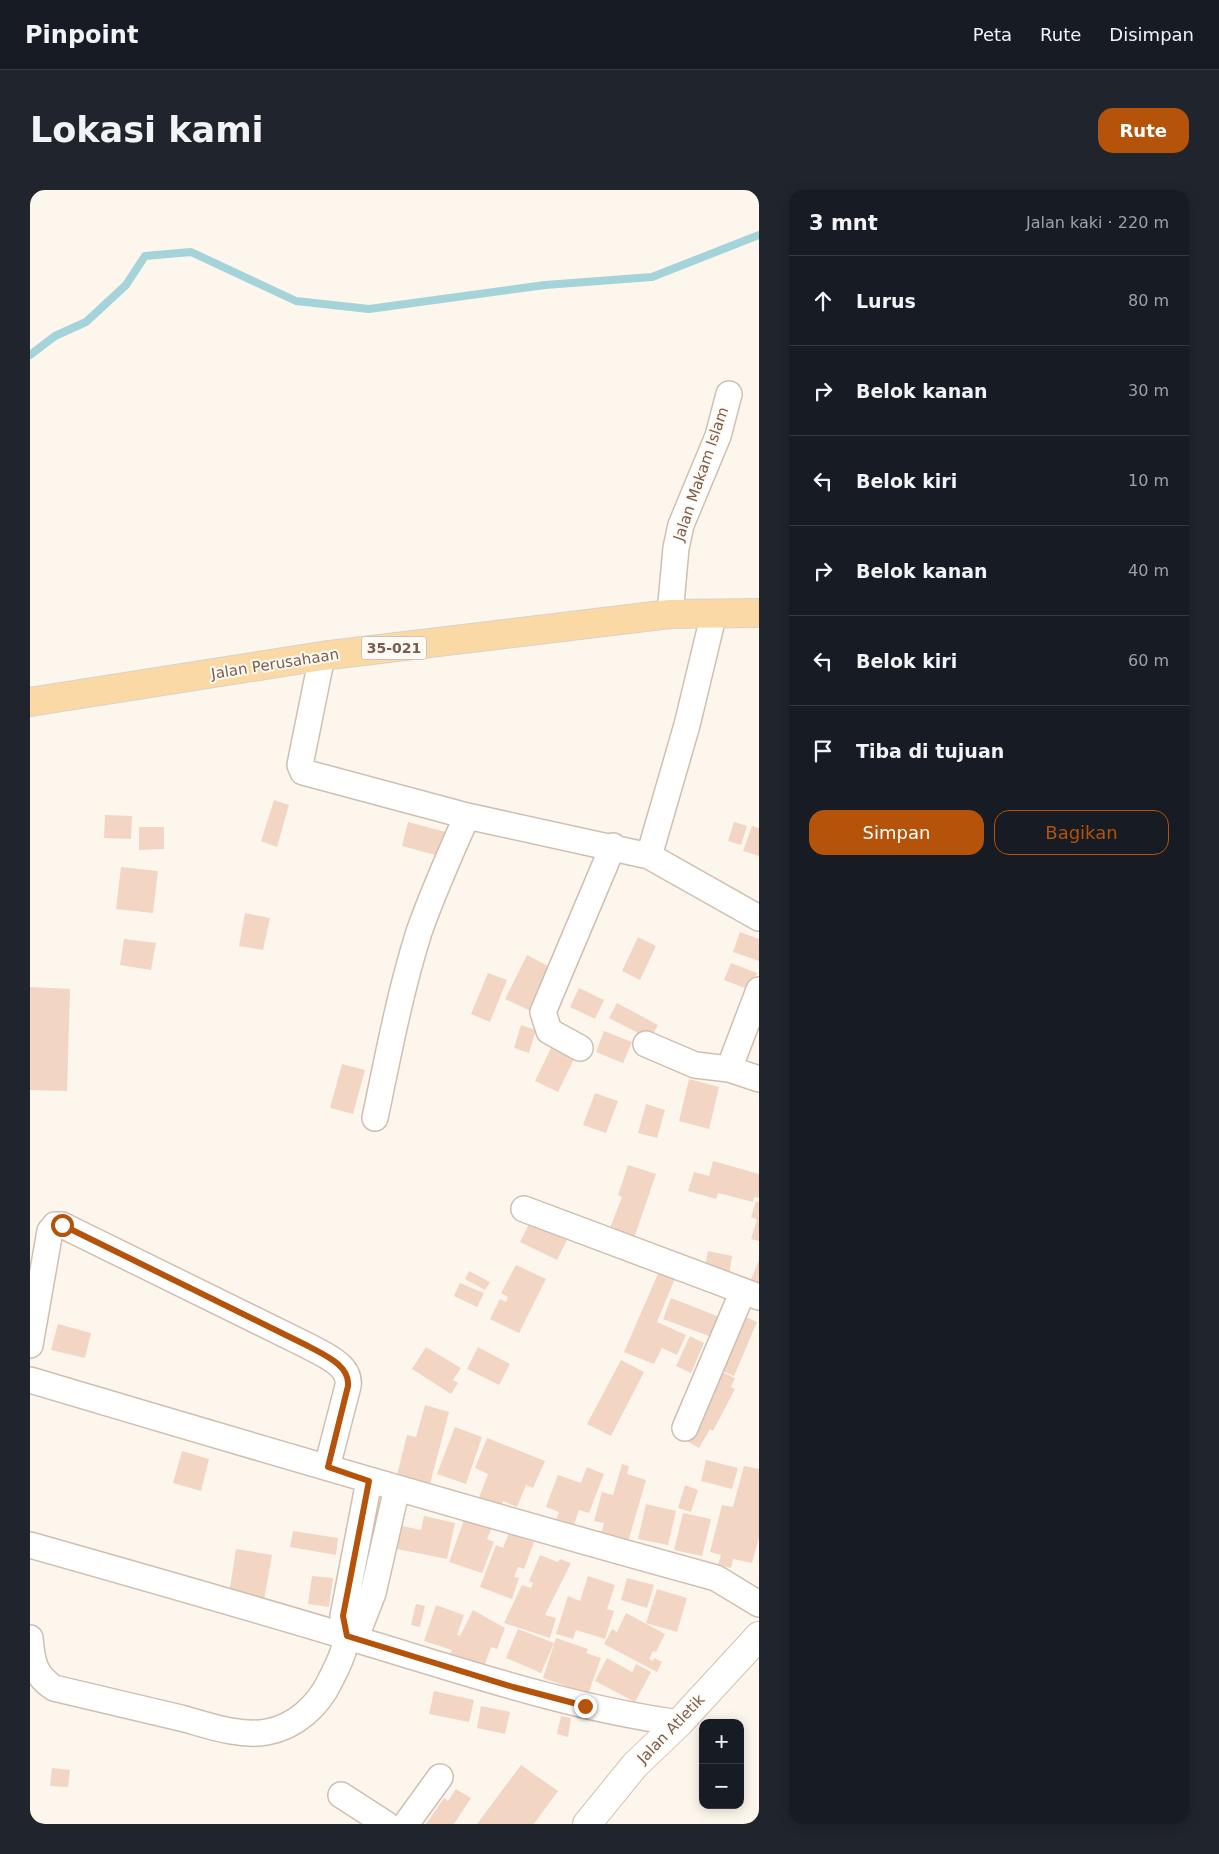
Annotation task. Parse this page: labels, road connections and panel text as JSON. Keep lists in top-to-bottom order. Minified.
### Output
{"streets":{"main road":["35-021","Jalan Perusahaan"],"street":["Jalan Makam Islam","Jalan Atletik"]},"crossings":[["Jalan Makam Islam","Jalan Perusahaan"]],"page":{"header":"Pinpoint","nav":["Peta","Rute","Disimpan"],"buttons":["Rute",["Simpan","Bagikan"]],"title":"Lokasi kami","heading":["3 mnt","Jalan kaki · 220 m"],"list":[["Lurus","80 m"],["Belok kanan","30 m"],["Belok kiri","10 m"],["Belok kanan","40 m"],["Belok kiri","60 m"],"Tiba di tujuan"],"map_buttons":["+","−"]}}
